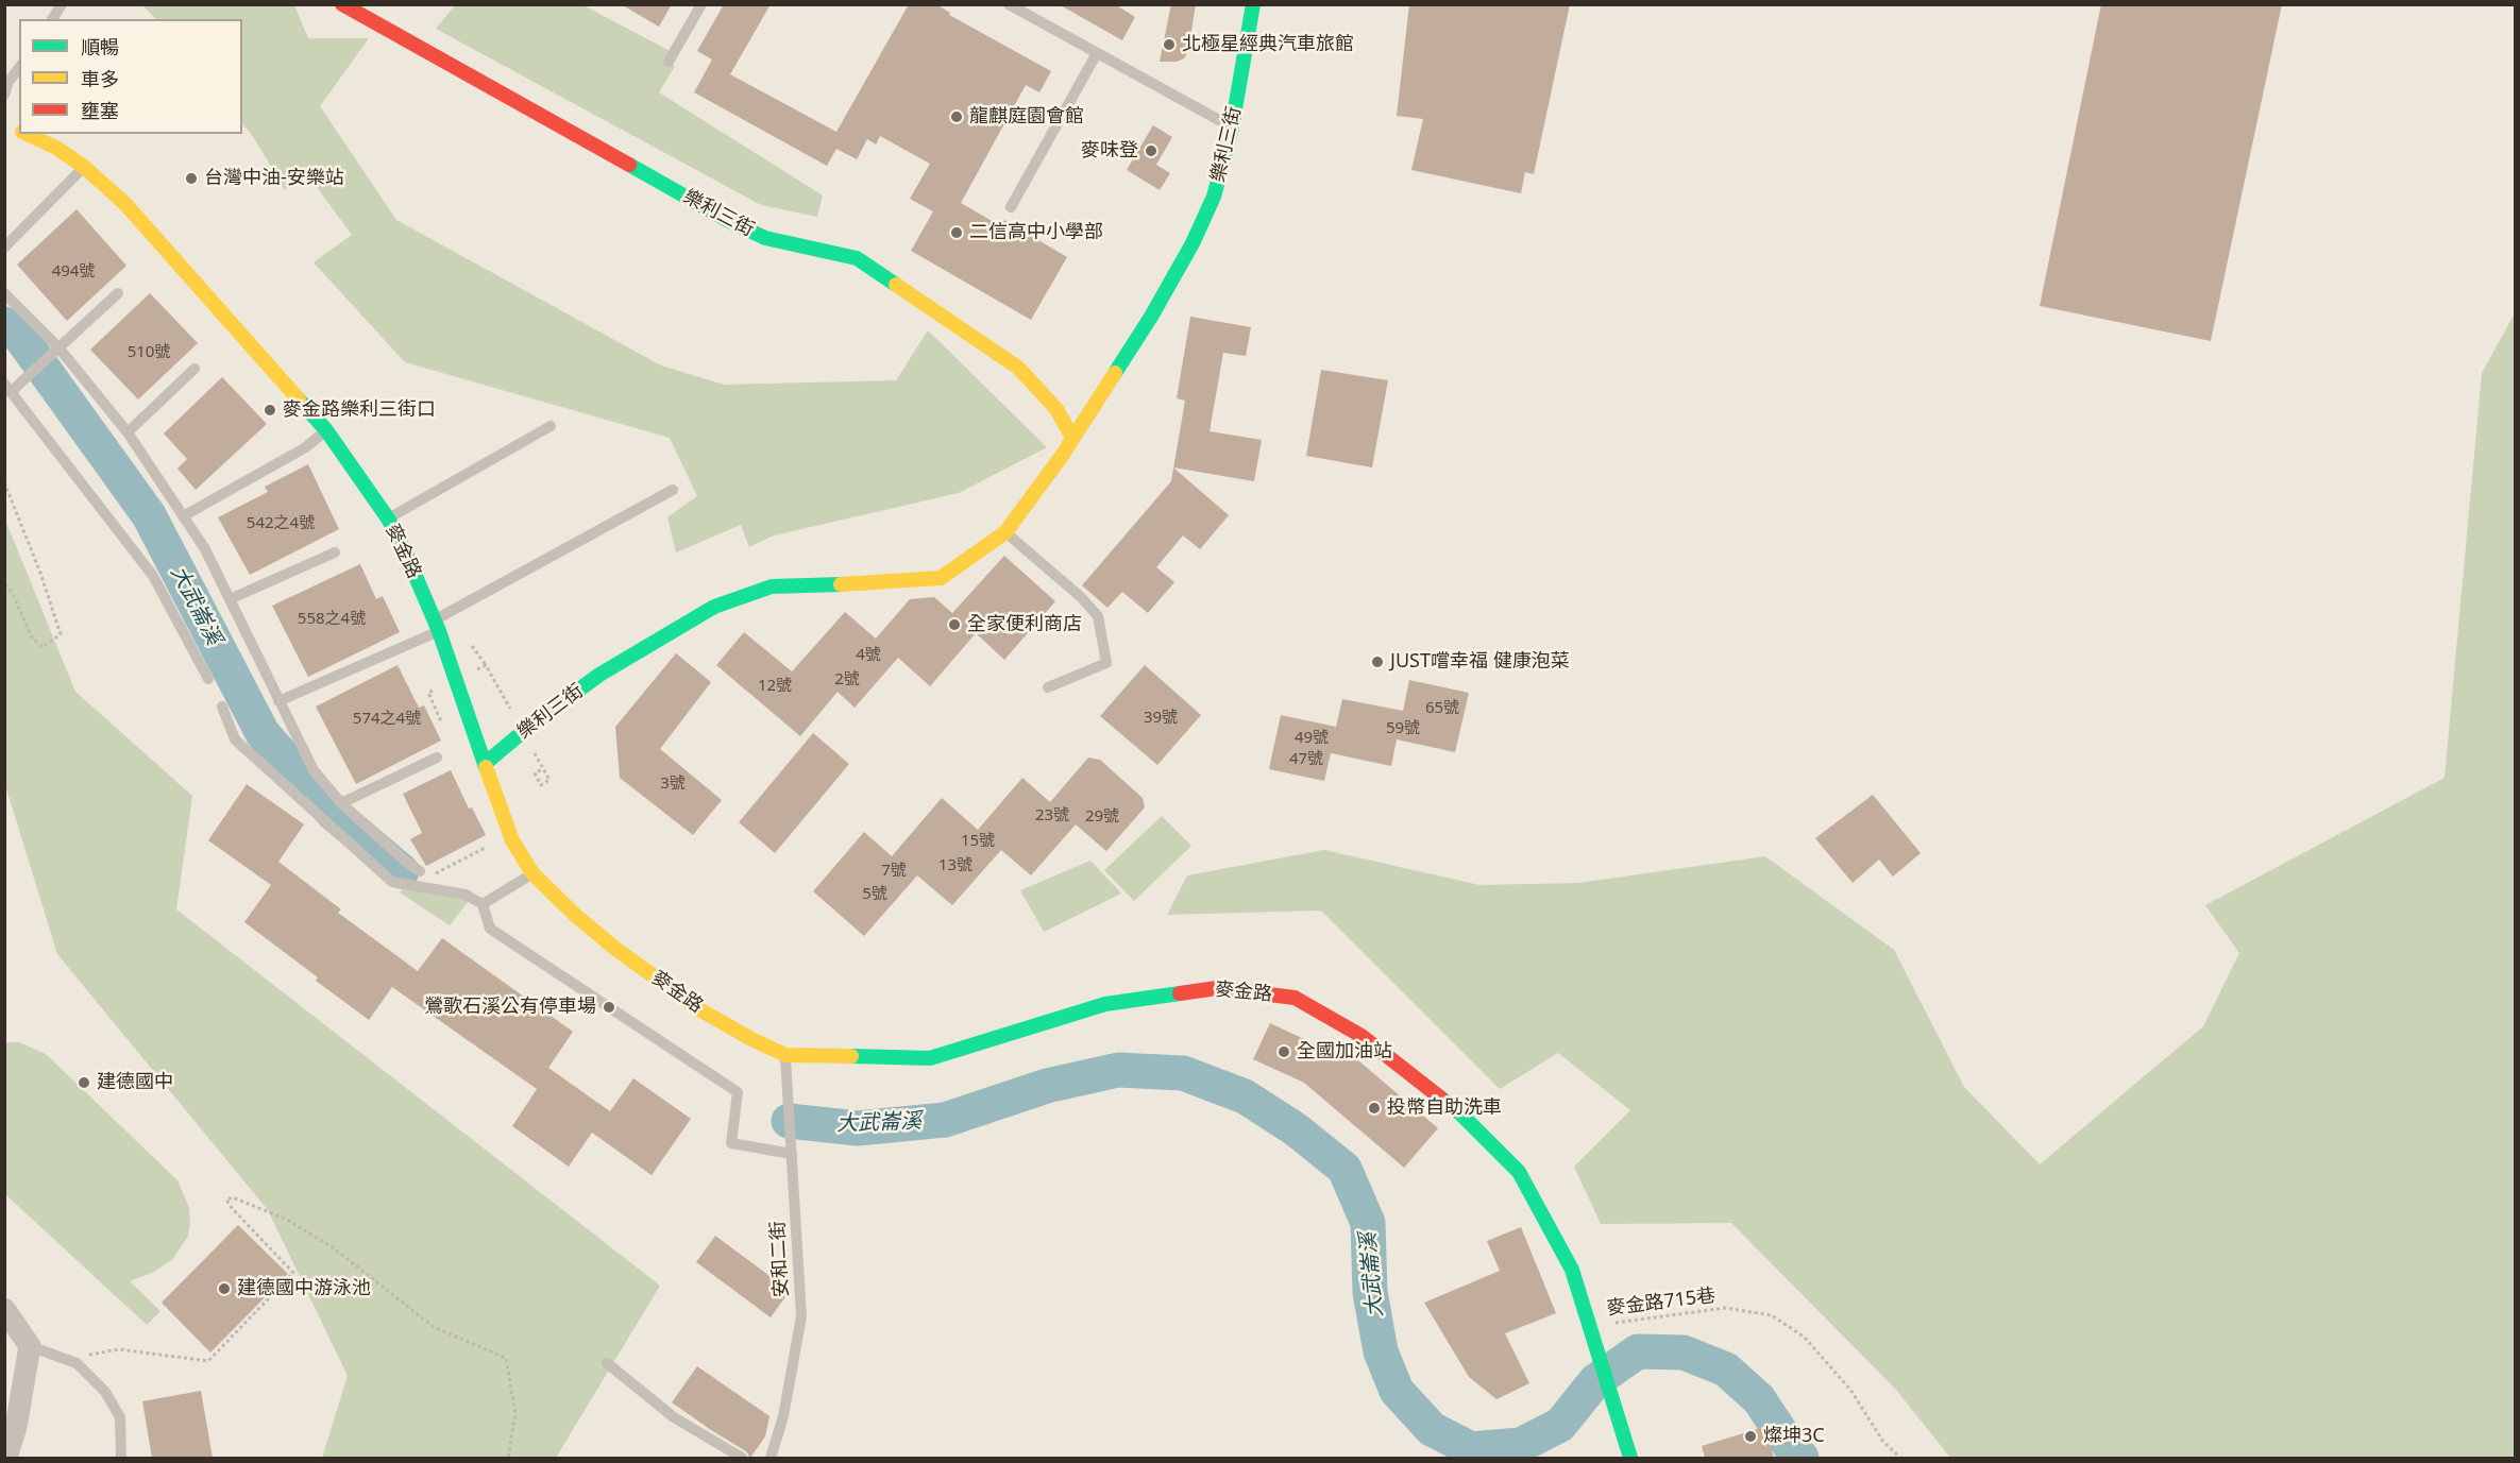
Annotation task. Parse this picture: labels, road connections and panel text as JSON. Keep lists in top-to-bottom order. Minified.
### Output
{"streets":{"street":["樂利三街","麥金路"],"lane":["安和二街"],"path":["麥金路715巷"]},"crossings":[["樂利三街","麥金路"],["麥金路","安和二街"],["麥金路","麥金路715巷"]],"water":["大武崙溪"],"places":["北極星經典汽車旅館","龍麒庭園會館","麥味登","台灣中油-安樂站","二信高中小學部","麥金路樂利三街口","全家便利商店","JUST嚐幸福 健康泡菜","鶯歌石溪公有停車場","全國加油站","建德國中","投幣自助洗車","建德國中游泳池","燦坤3C"],"house_numbers":["494號","510號","542之4號","558之4號","4號","2號","12號","65號","39號","574之4號","59號","49號","47號","3號","23號","29號","15號","13號","7號","5號"],"legend":["順暢","車多","壅塞"]}
